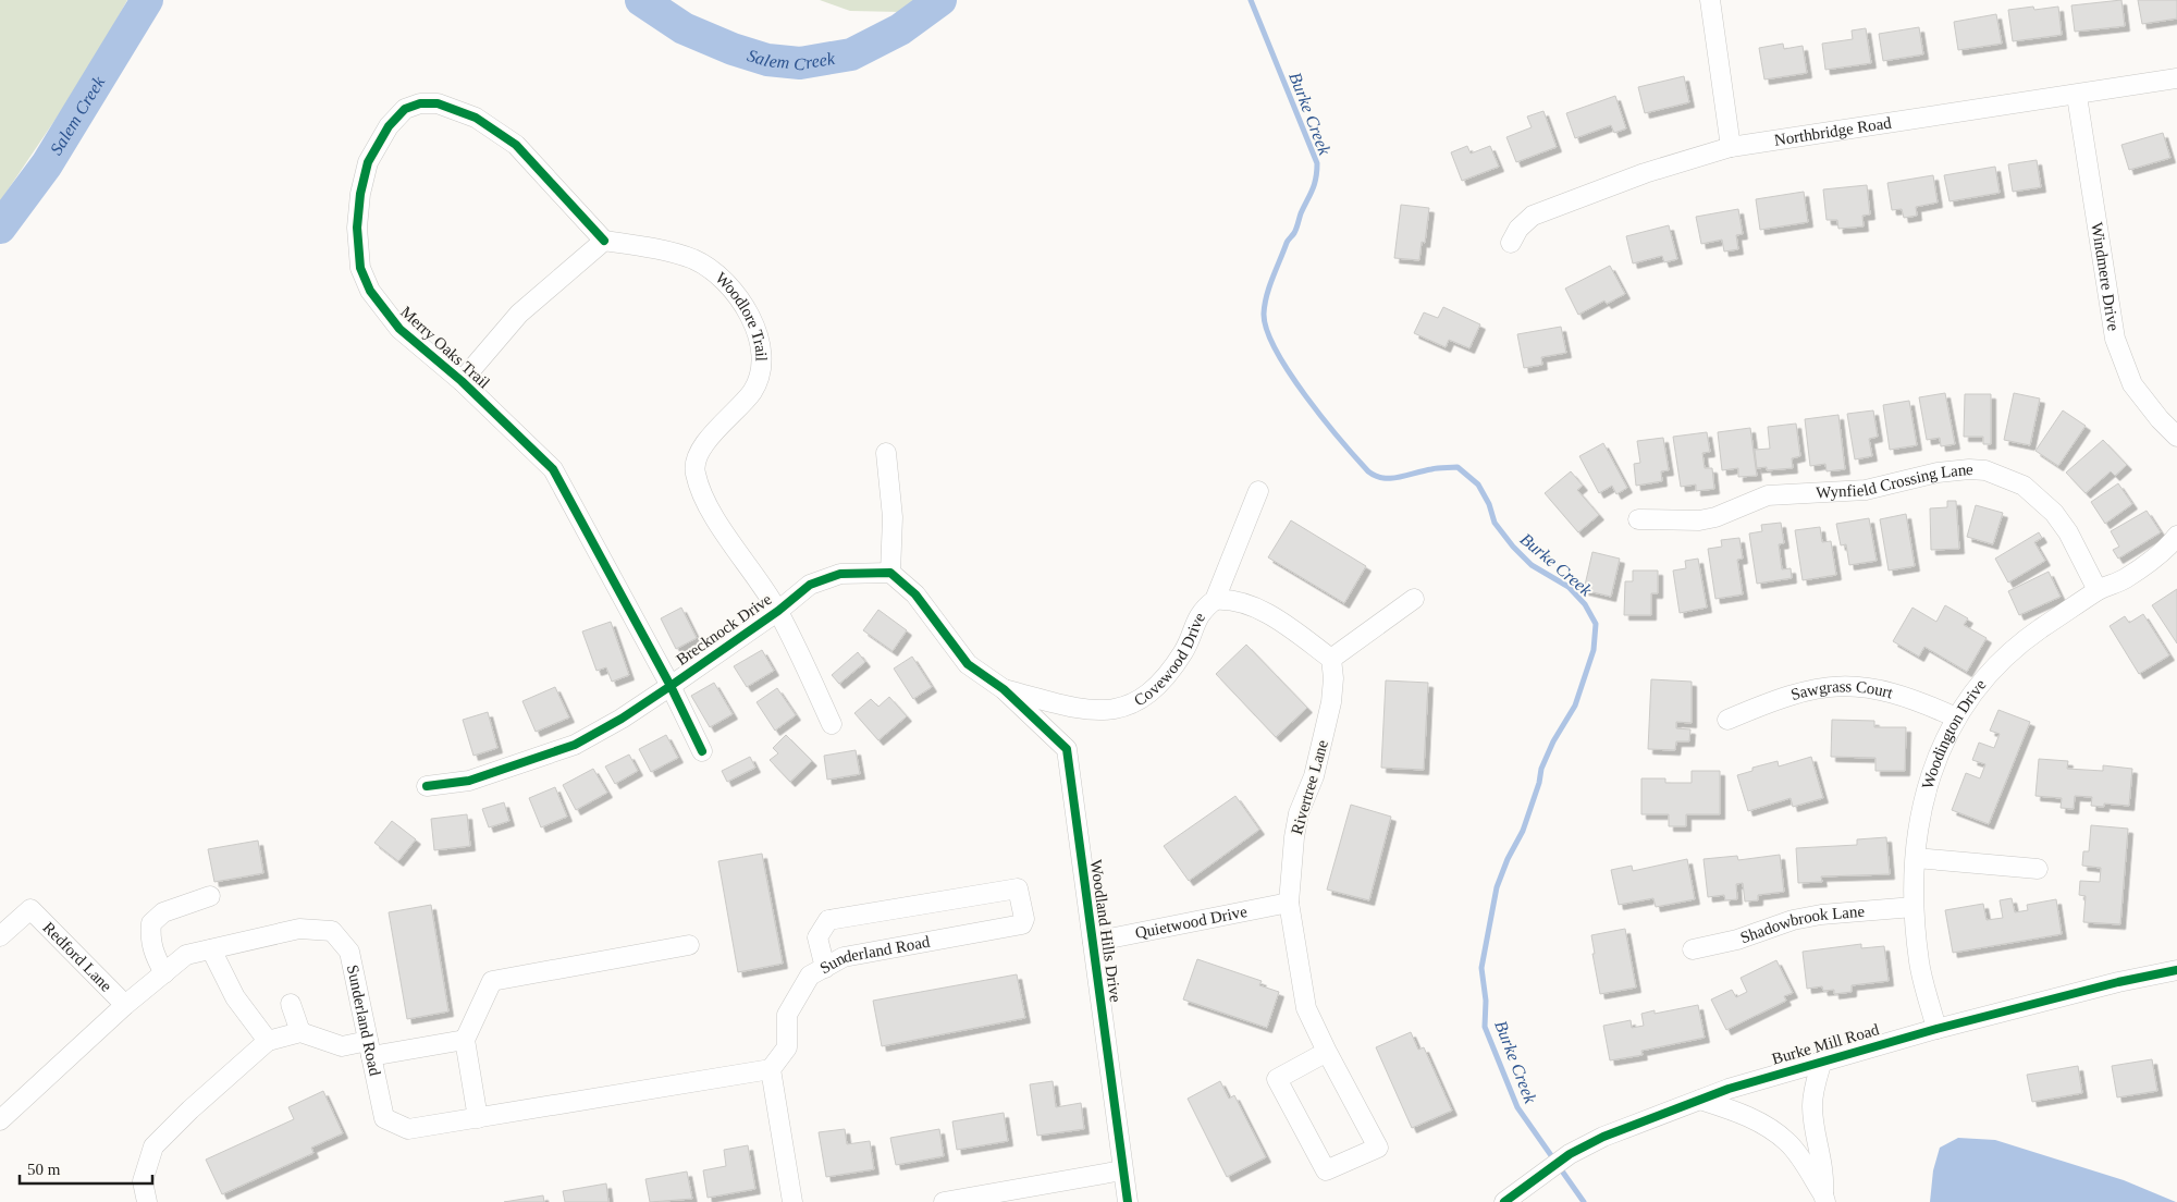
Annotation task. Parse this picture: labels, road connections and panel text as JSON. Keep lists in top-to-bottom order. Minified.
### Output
{"streets":{"street":["Northbridge Road","Windmere Drive","Woodlore Trail","Merry Oaks Trail","Wynfield Crossing Lane","Brecknock Drive","Covewood Drive","Sawgrass Court","Woodington Drive","Rivertree Lane","Quietwood Drive","Shadowbrook Lane","Woodland Hills Drive","Redford Lane","Sunderland Road","Burke Mill Road"]},"crossings":[["Northbridge Road","Windmere Drive"],["Woodlore Trail","Merry Oaks Trail"],["Woodlore Trail","Brecknock Drive"],["Merry Oaks Trail","Brecknock Drive"],["Wynfield Crossing Lane","Woodington Drive"],["Covewood Drive","Woodland Hills Drive"],["Sawgrass Court","Woodington Drive"],["Woodington Drive","Shadowbrook Lane"],["Woodington Drive","Burke Mill Road"],["Rivertree Lane","Quietwood Drive"],["Quietwood Drive","Woodland Hills Drive"],["Redford Lane","Sunderland Road"]],"water":["Salem Creek","Burke Creek"],"scale_bar":"50 m"}
